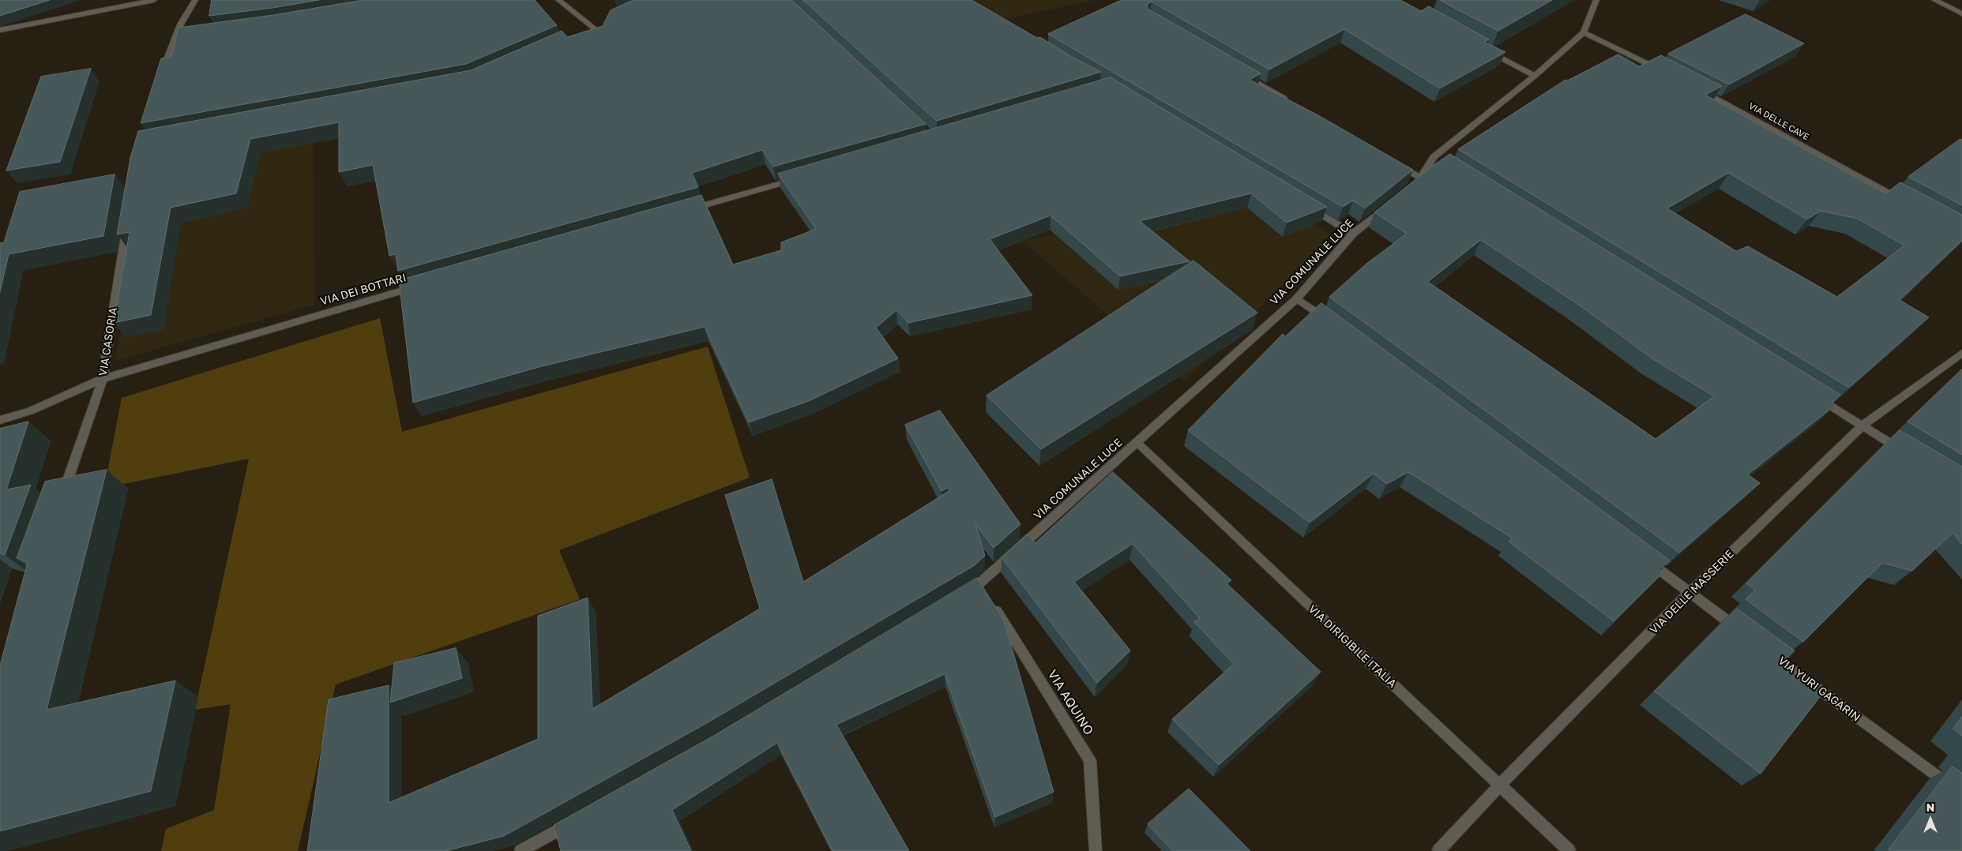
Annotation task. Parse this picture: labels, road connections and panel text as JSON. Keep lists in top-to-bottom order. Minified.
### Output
{"streets":{"street":["VIA DELLE CAVE","VIA COMUNALE LUCE","VIA DEI BOTTARI","VIA CASORIA","VIA DELLE MASSERIE","VIA DIRIGIBILE ITALIA","VIA YURI GAGARIN","VIA AQUINO"]},"crossings":[["VIA COMUNALE LUCE","VIA DIRIGIBILE ITALIA"],["VIA COMUNALE LUCE","VIA AQUINO"],["VIA DEI BOTTARI","VIA CASORIA"],["VIA DELLE MASSERIE","VIA DIRIGIBILE ITALIA"]],"north":"top"}
